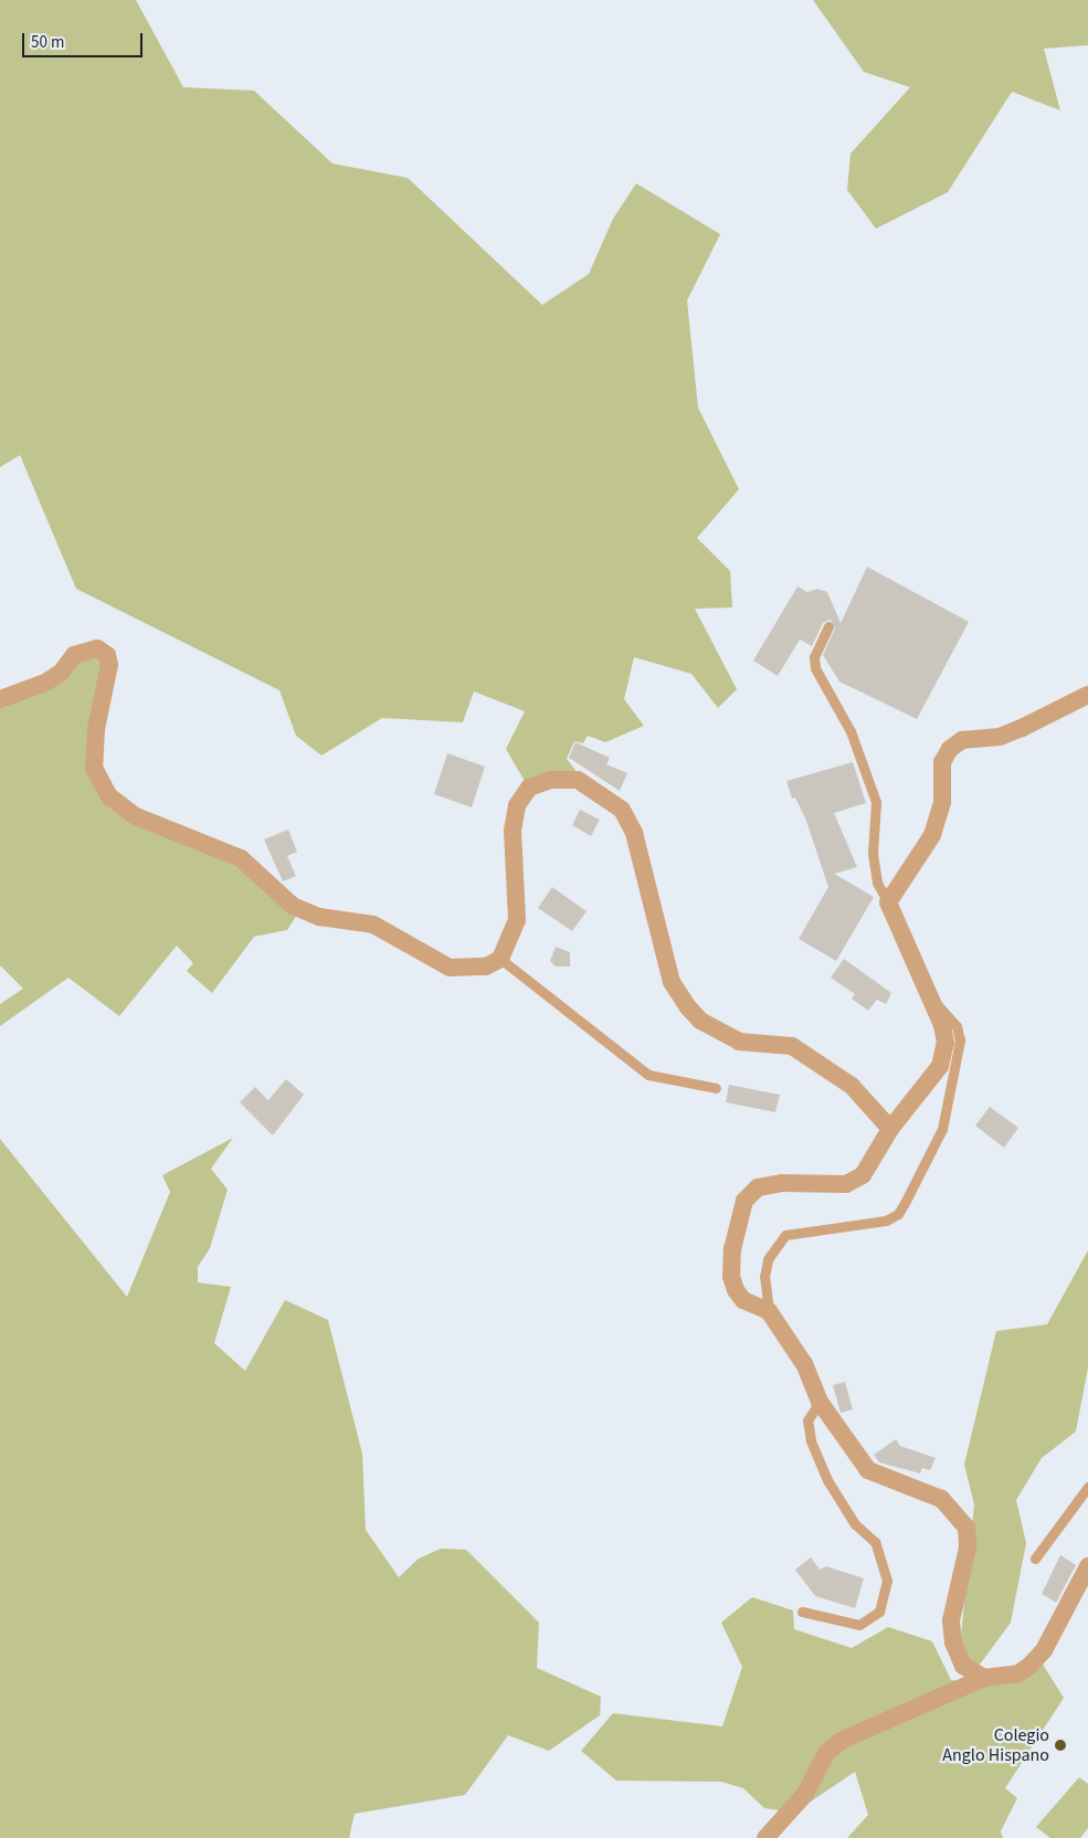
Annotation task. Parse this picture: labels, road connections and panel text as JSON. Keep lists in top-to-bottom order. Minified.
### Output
{"places":["Colegio Anglo Hispano"],"scale_bar":"50 m"}
